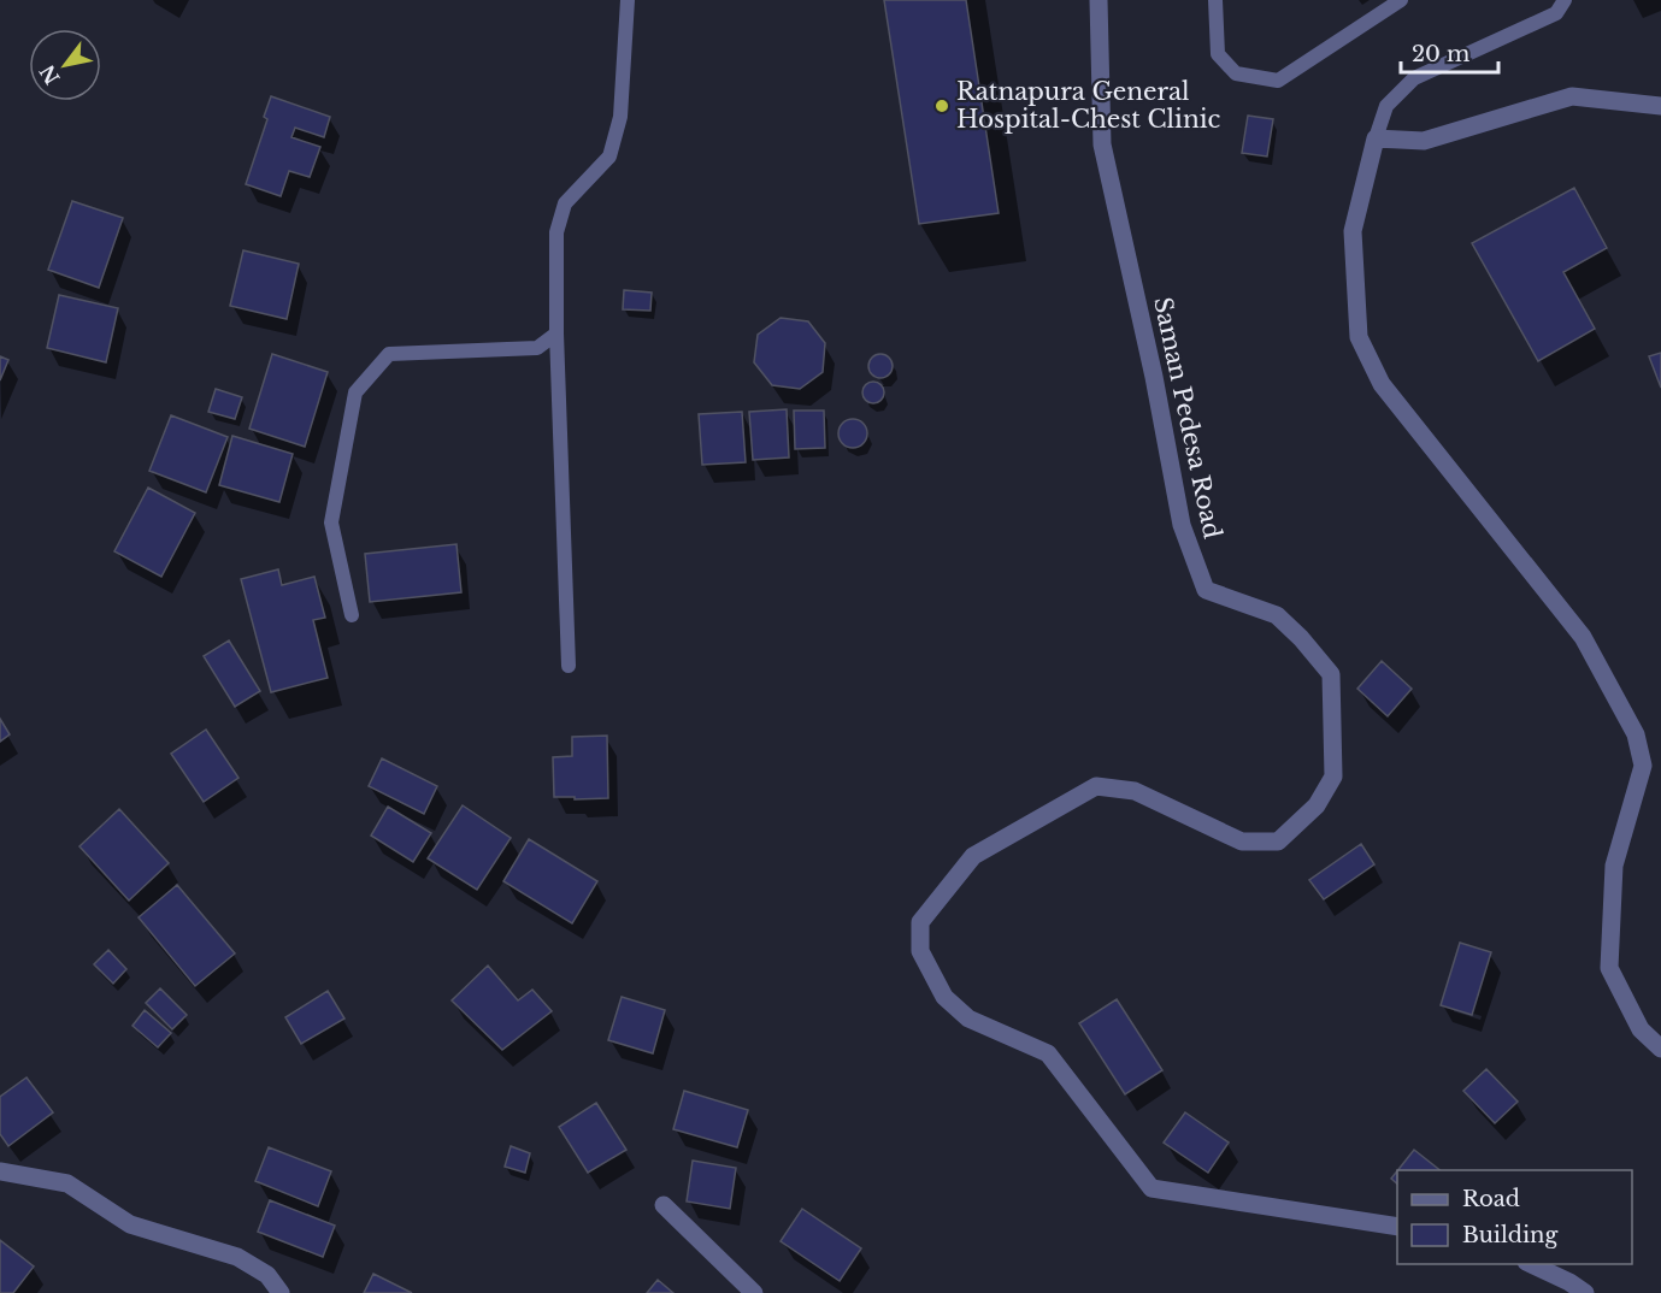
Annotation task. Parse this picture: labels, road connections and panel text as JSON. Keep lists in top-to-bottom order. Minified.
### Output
{"streets":{"street":["Saman Pedesa Road"]},"places":["Ratnapura General Hospital-Chest Clinic"],"legend":["Road","Building"],"scale_bar":"20 m","north":"bottom left"}
